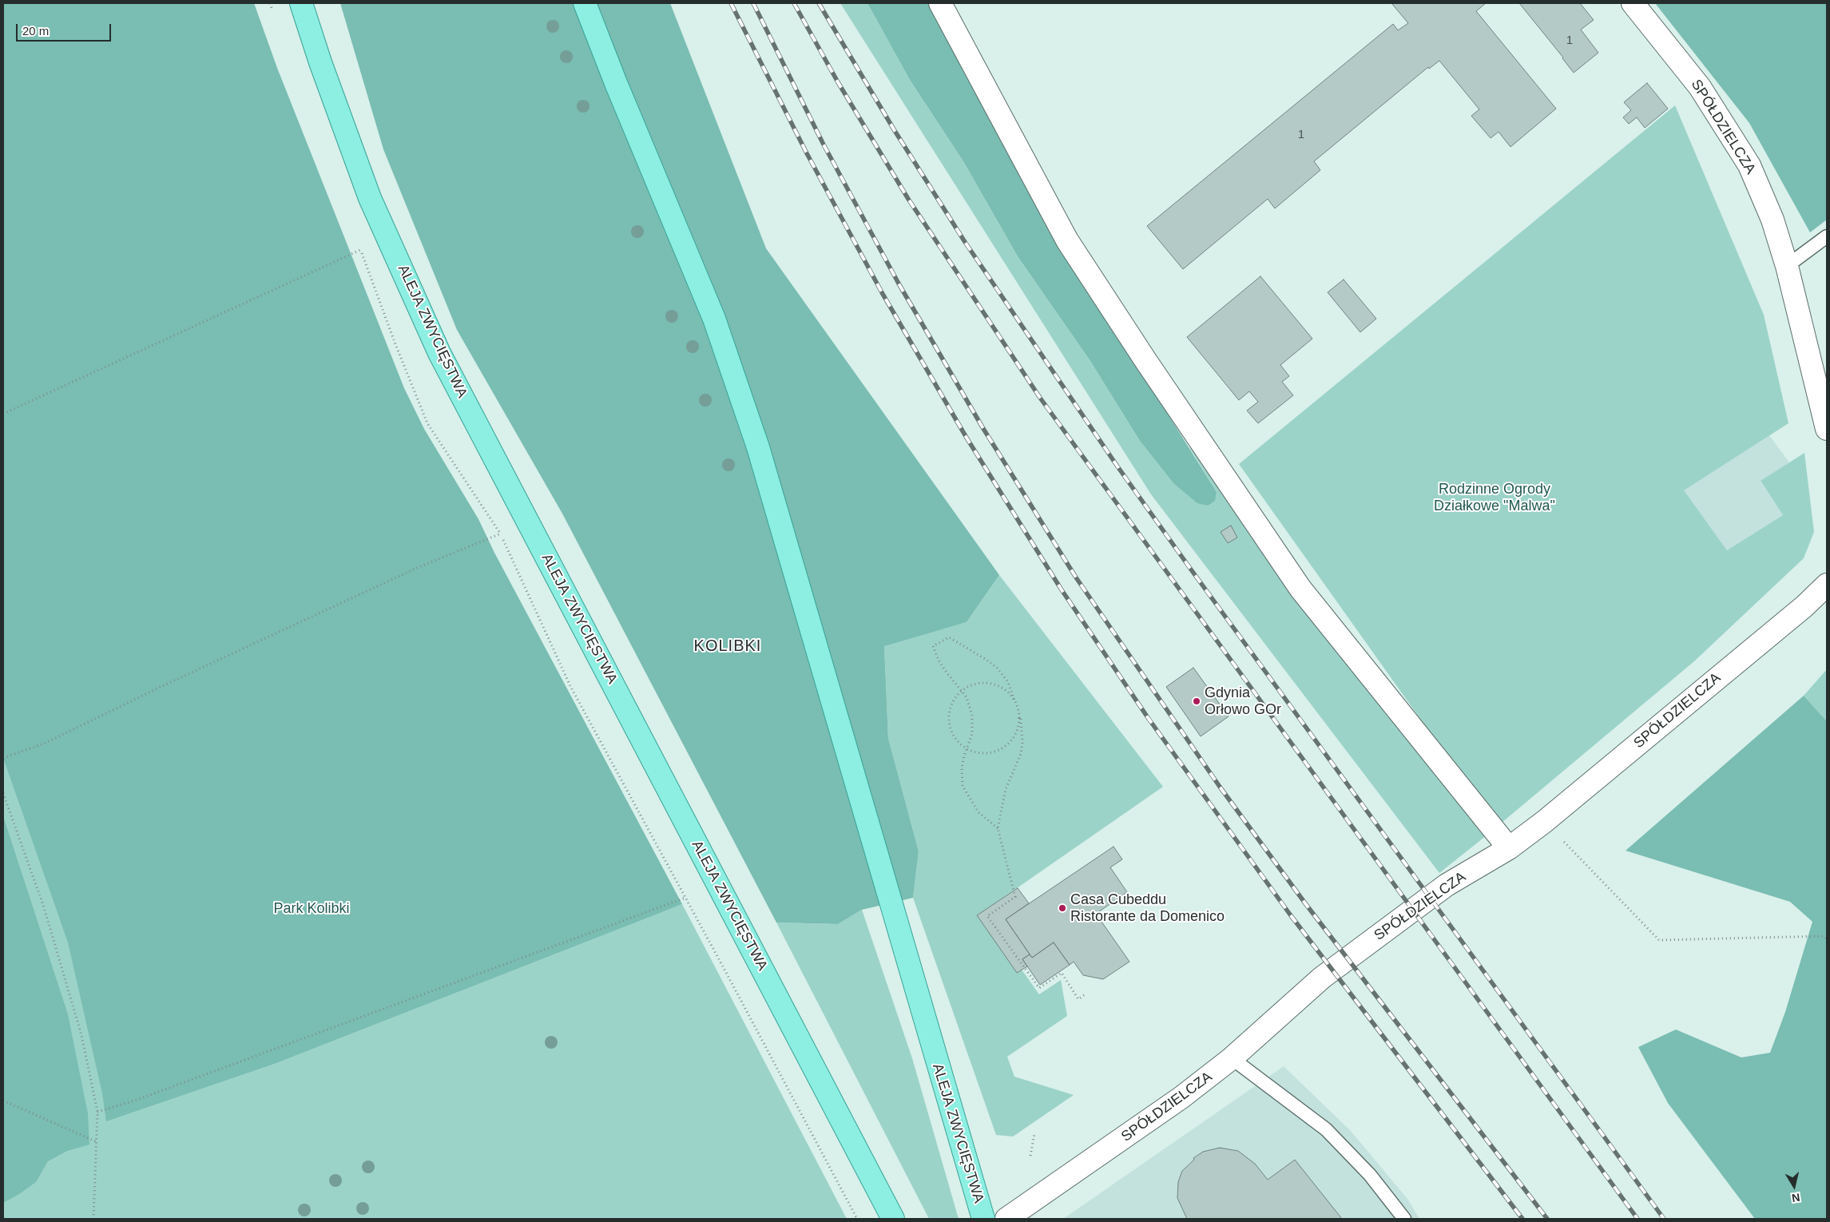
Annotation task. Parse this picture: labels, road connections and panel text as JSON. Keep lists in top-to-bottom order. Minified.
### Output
{"streets":{"main road":["ALEJA ZWYCIĘSTWA"],"street":["SPÓŁDZIELCZA"]},"districts":["KOLIBKI"],"parks":["Rodzinne Ogrody Działkowe \"Malwa\"","Park Kolibki"],"places":["Gdynia Orłowo GOr","Casa Cubeddu Ristorante da Domenico"],"house_numbers":["1","1"],"scale_bar":"20 m","north":"bottom"}
